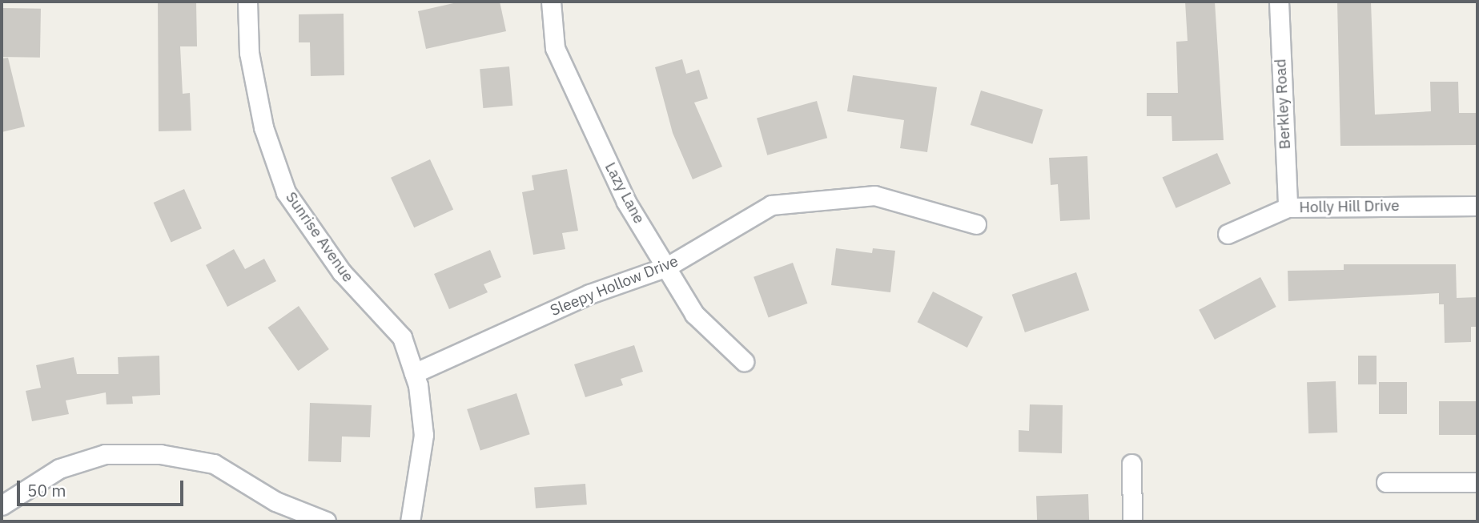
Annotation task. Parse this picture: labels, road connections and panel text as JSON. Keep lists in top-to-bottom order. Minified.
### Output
{"streets":{"street":["Berkley Road","Lazy Lane","Holly Hill Drive","Sunrise Avenue","Sleepy Hollow Drive"]},"crossings":[["Berkley Road","Holly Hill Drive"],["Lazy Lane","Sleepy Hollow Drive"],["Sunrise Avenue","Sleepy Hollow Drive"]],"scale_bar":"50 m"}
